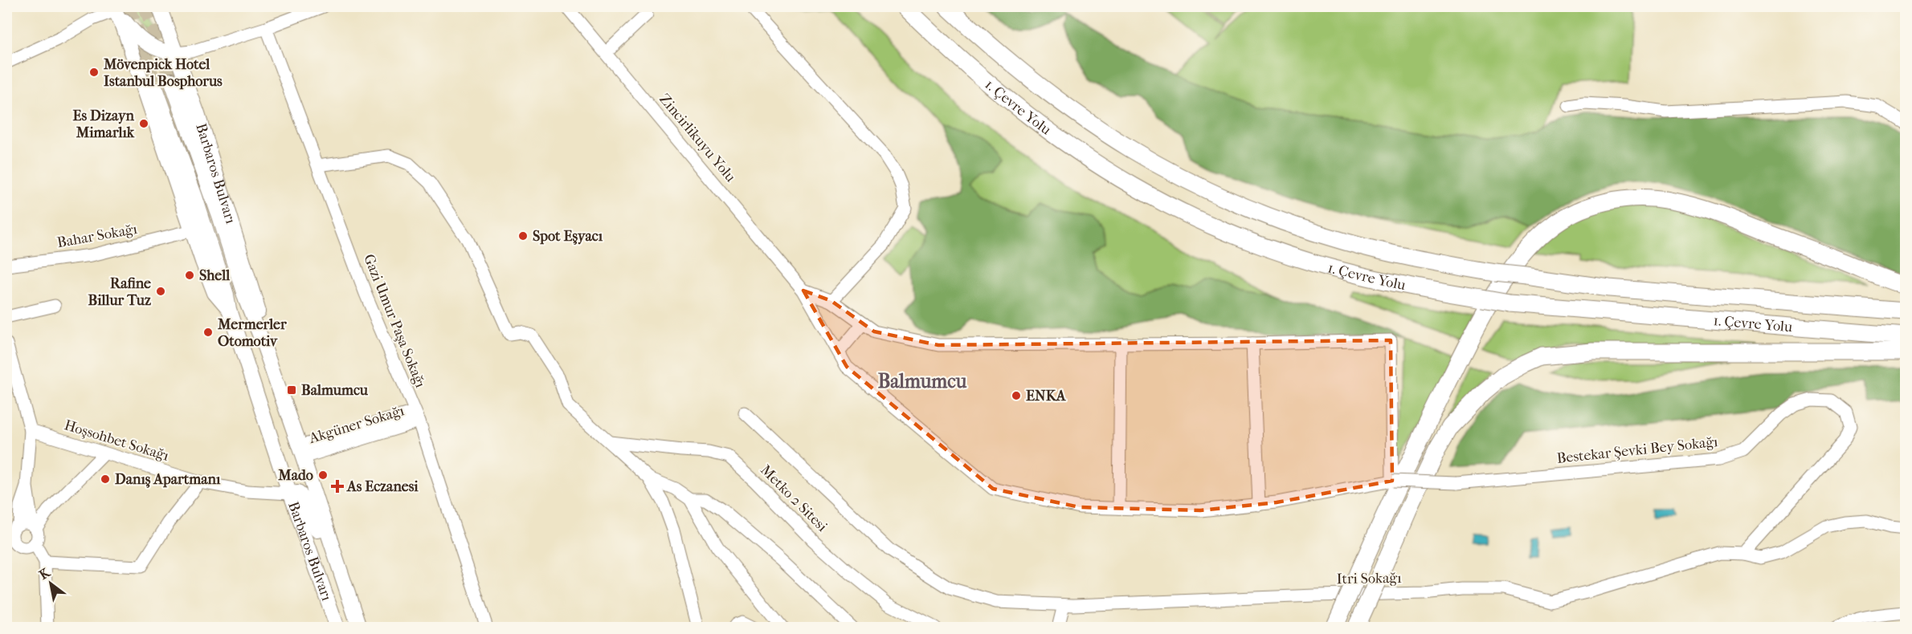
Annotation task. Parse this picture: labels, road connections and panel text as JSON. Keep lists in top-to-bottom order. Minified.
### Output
{"streets":{"highway":["1. Çevre Yolu"],"main road":["Barbaros Bulvarı"],"street":["Zincirlikuyu Yolu","Bahar Sokağı","Gazi Umur Paşa Sokağı","Akgüner Sokağı","Hoşsohbet Sokağı","Bestekar Şevki Bey Sokağı","Metko 2 Sitesi","Itri Sokağı"]},"crossings":[["Barbaros Bulvarı","Bahar Sokağı"],["Barbaros Bulvarı","Akgüner Sokağı"],["Barbaros Bulvarı","Hoşsohbet Sokağı"],["Gazi Umur Paşa Sokağı","Akgüner Sokağı"],["Bestekar Şevki Bey Sokağı","Itri Sokağı"]],"districts":["Balmumcu"],"places":{"other":["Mövenpick Hotel Istanbul Bosphorus","Es Dizayn Mimarlık","Spot Eşyacı","Shell","Rafine Billur Tuz","Mermerler Otomotiv","ENKA","Mado","Danış Apartmanı"],"transit":["Balmumcu"],"health":["As Eczanesi"]},"north":"top left"}
